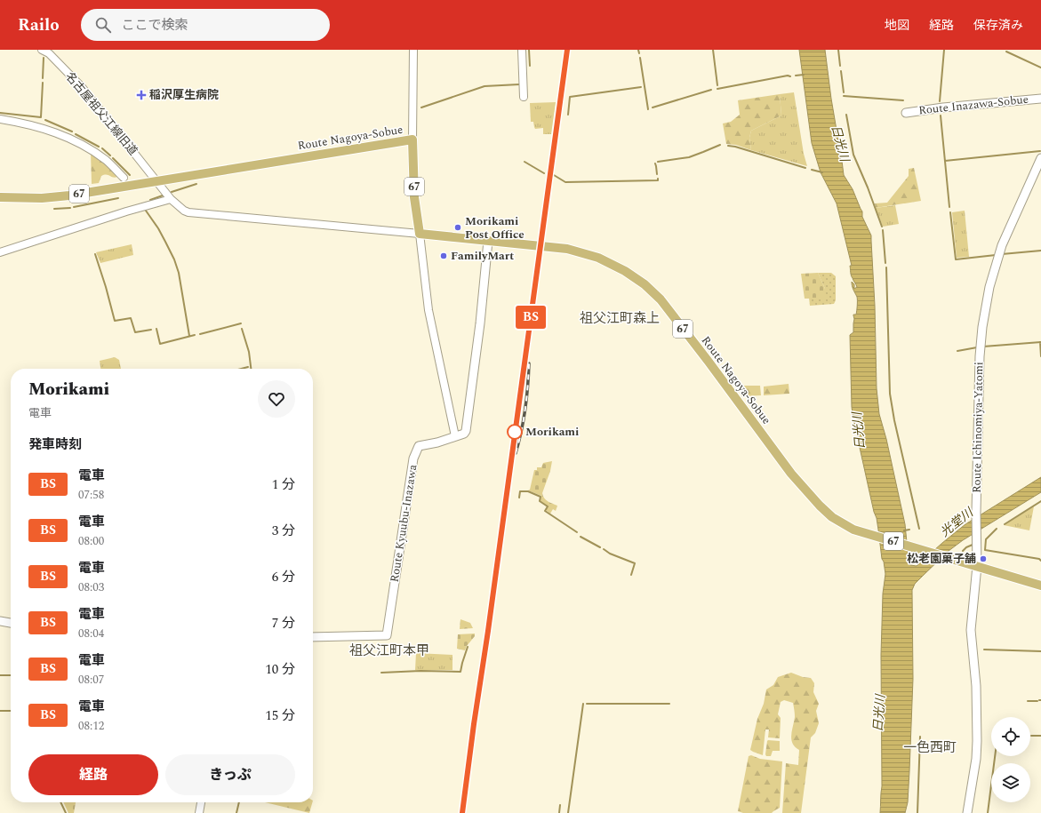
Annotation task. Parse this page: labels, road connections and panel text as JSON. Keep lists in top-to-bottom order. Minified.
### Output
{"streets":{"main road":["Route Inazawa-Sobue","Route Nagoya-Sobue","67","Route Ichinomiya-Yatomi","Route Kyuubu-Inazawa"],"street":["名古屋祖父江線旧道"]},"crossings":[["名古屋祖父江線旧道","Route Nagoya-Sobue"],["Route Nagoya-Sobue","Route Ichinomiya-Yatomi"],["Route Nagoya-Sobue","Route Kyuubu-Inazawa"]],"districts":["祖父江町森上","祖父江町本甲","一色西町"],"water":["日光川","光堂川"],"places":{"health":["稲沢厚生病院"],"other":["Morikami Post Office","FamilyMart","Morikami","松老園菓子舗"]},"page":{"header":"Railo","search":"ここで検索","nav":["地図","経路","保存済み"],"on_map":"BS","heading":[["Morikami","電車"],"発車時刻"],"list":[{"mark":"BS","name":"電車","note":"07:58","value":"1 分"},{"mark":"BS","name":"電車","note":"08:00","value":"3 分"},{"mark":"BS","name":"電車","note":"08:03","value":"6 分"},{"mark":"BS","name":"電車","note":"08:04","value":"7 分"},{"mark":"BS","name":"電車","note":"08:07","value":"10 分"},{"mark":"BS","name":"電車","note":"08:12","value":"15 分"}],"buttons":["経路","きっぷ"]}}
